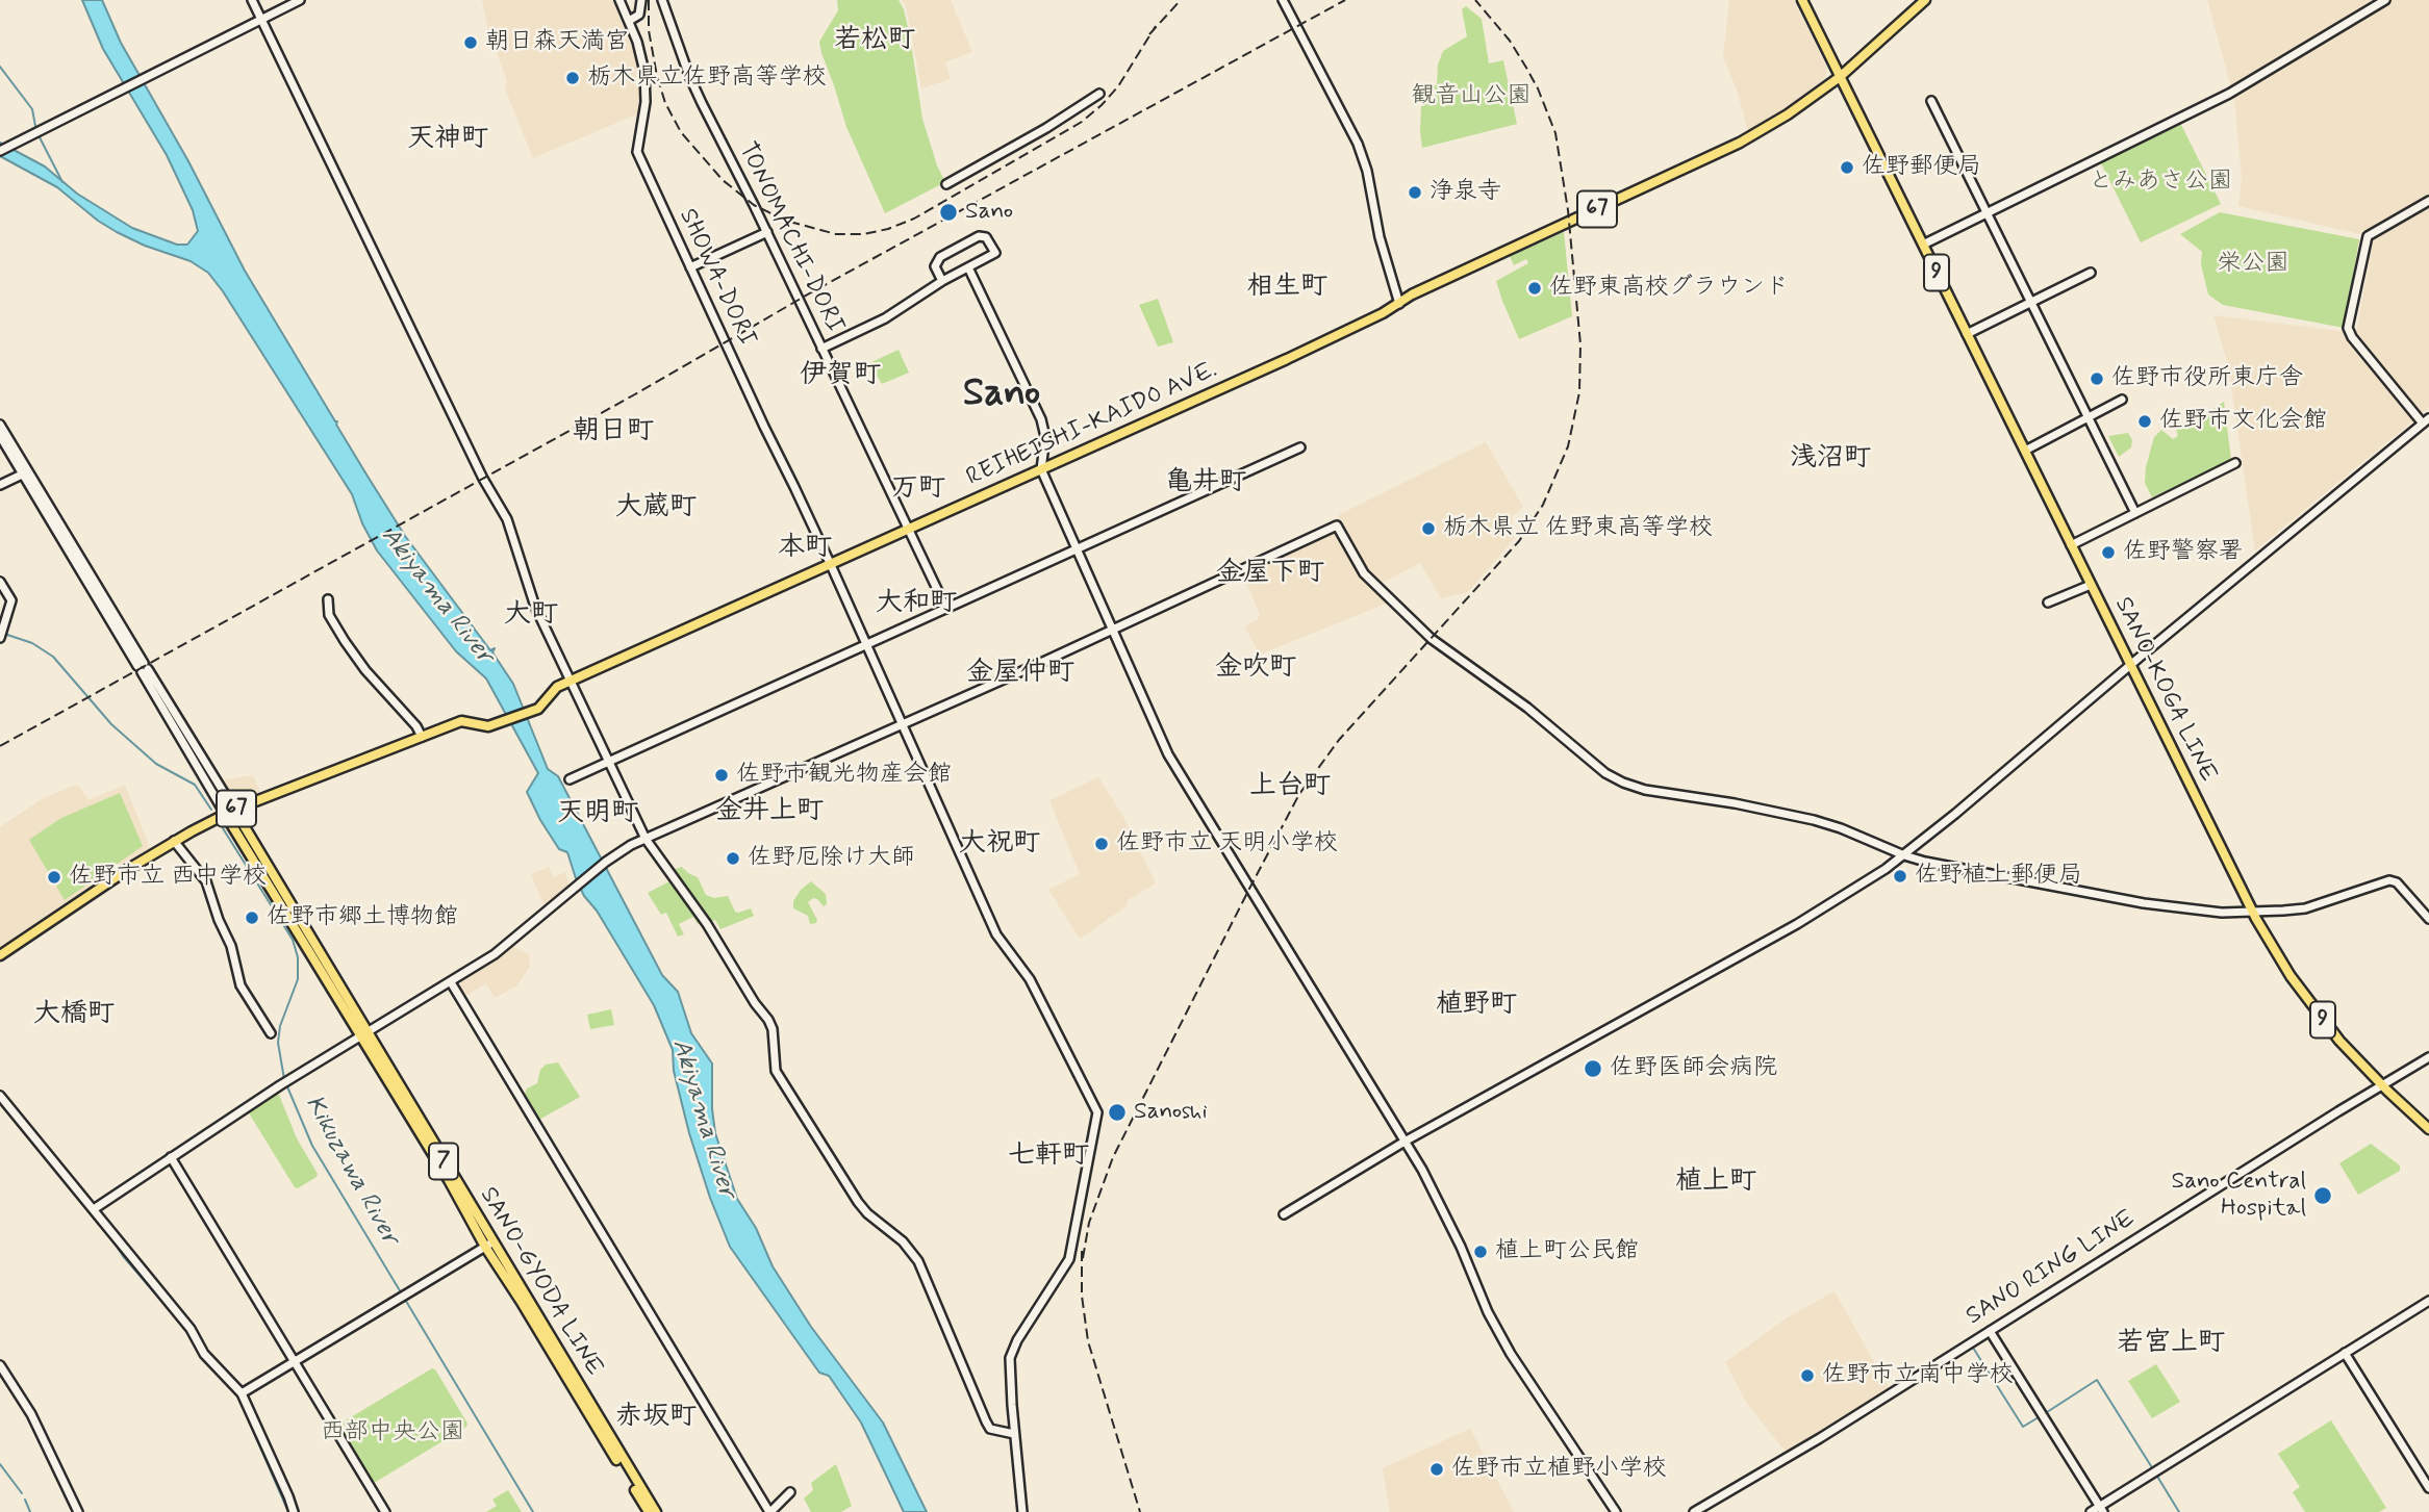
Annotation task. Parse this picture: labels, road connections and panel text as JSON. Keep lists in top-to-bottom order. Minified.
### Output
{"streets":{"main road":["67","9","REIHEISHI-KAIDO AVE.","SANO-KOGA LINE","7","SANO-GYODA LINE"],"street":["TONOMACHI-DORI","SHOWA-DORI","SANO RING LINE"]},"crossings":[["67","REIHEISHI-KAIDO AVE."],["67","SANO-KOGA LINE"],["TONOMACHI-DORI","REIHEISHI-KAIDO AVE."],["SHOWA-DORI","REIHEISHI-KAIDO AVE."],["REIHEISHI-KAIDO AVE.","SANO-GYODA LINE"],["SANO-KOGA LINE","SANO RING LINE"]],"districts":["若松町","天神町","相生町","伊賀町","Sano","朝日町","浅沼町","亀井町","万町","大蔵町","本町","金屋下町","大和町","大町","金吹町","金屋仲町","上台町","金井上町","天明町","大祝町","植野町","大橋町","七軒町","植上町","若宮上町","赤坂町"],"water":["Akiyama River","Kikuzawa River"],"parks":["観音山公園","とみあさ公園","栄公園","西部中央公園"],"places":["朝日森天満宮","栃木県立佐野高等学校","佐野郵便局","浄泉寺","Sano","佐野東高校グラウンド","佐野市役所東庁舎","佐野市文化会館","栃木県立 佐野東高等学校","佐野警察署","佐野市観光物産会館","佐野市立 天明小学校","佐野厄除け大師","佐野植上郵便局","佐野市立 西中学校","佐野市郷土博物館","佐野医師会病院","Sanoshi","Sano Central Hospital","植上町公民館","佐野市立南中学校","佐野市立植野小学校"]}
